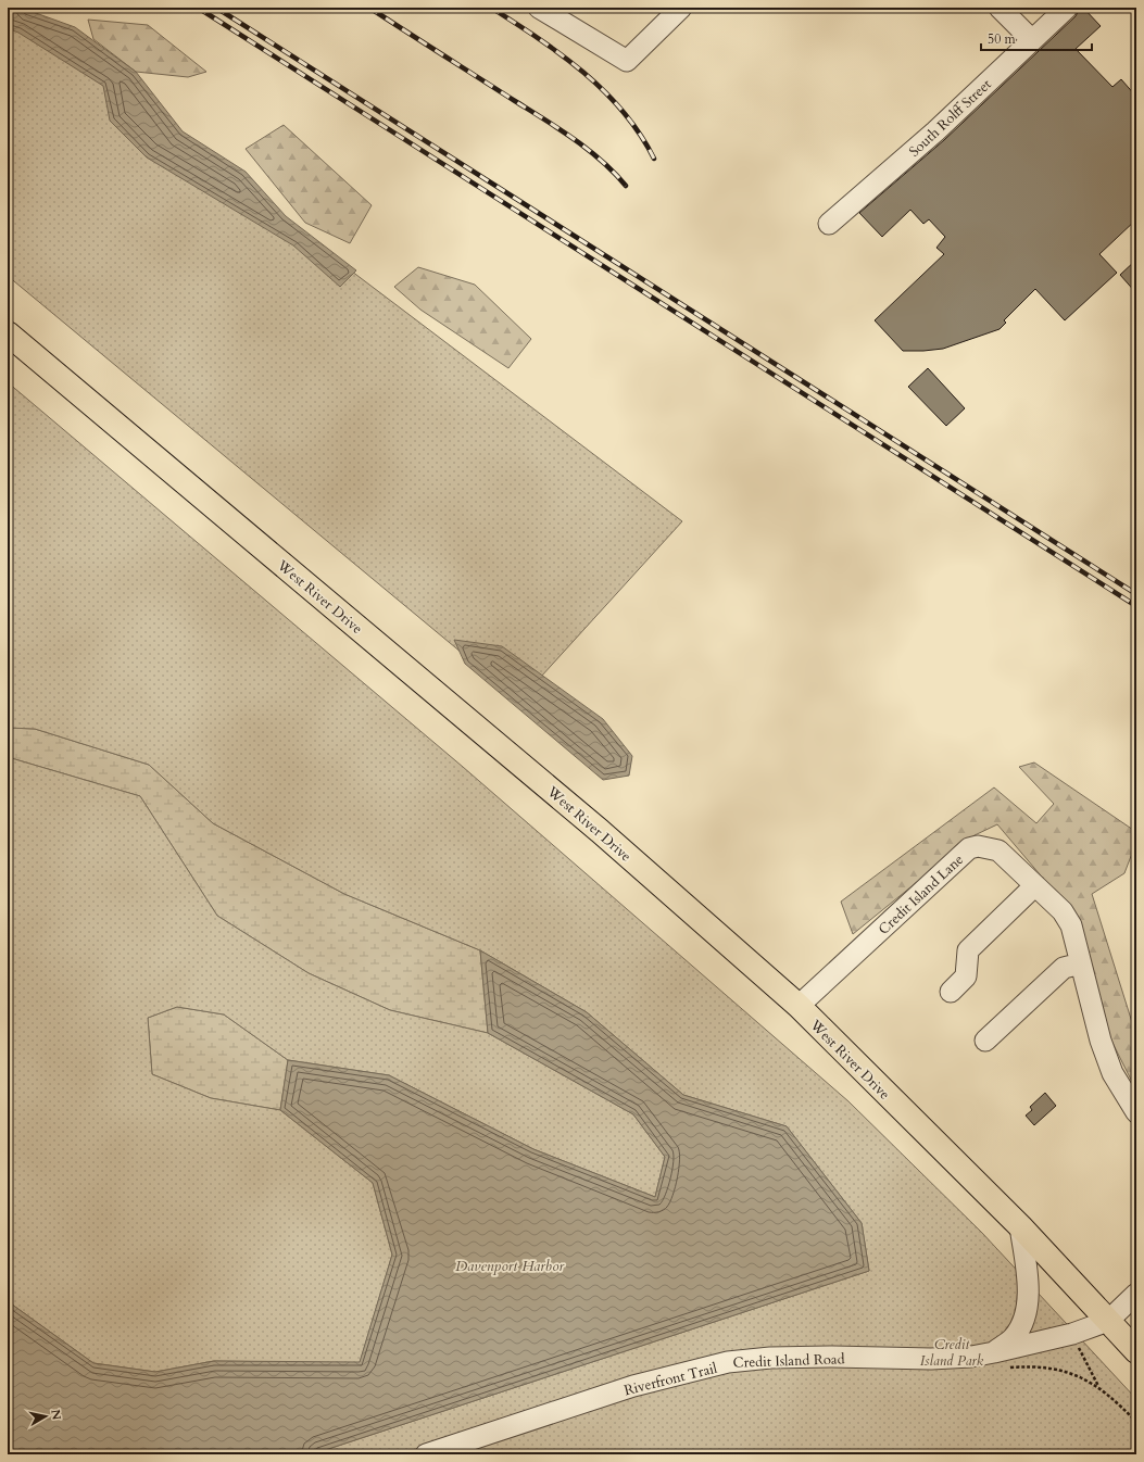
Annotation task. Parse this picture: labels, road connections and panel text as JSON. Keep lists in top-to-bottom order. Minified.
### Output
{"streets":{"main road":["West River Drive"],"street":["South Rolff Street","Credit Island Lane","Credit Island Road"]},"crossings":[["West River Drive","Credit Island Lane"],["West River Drive","Credit Island Road"]],"water":["Davenport Harbor"],"parks":["Credit Island Park"],"scale_bar":"50 m","north":"right"}
